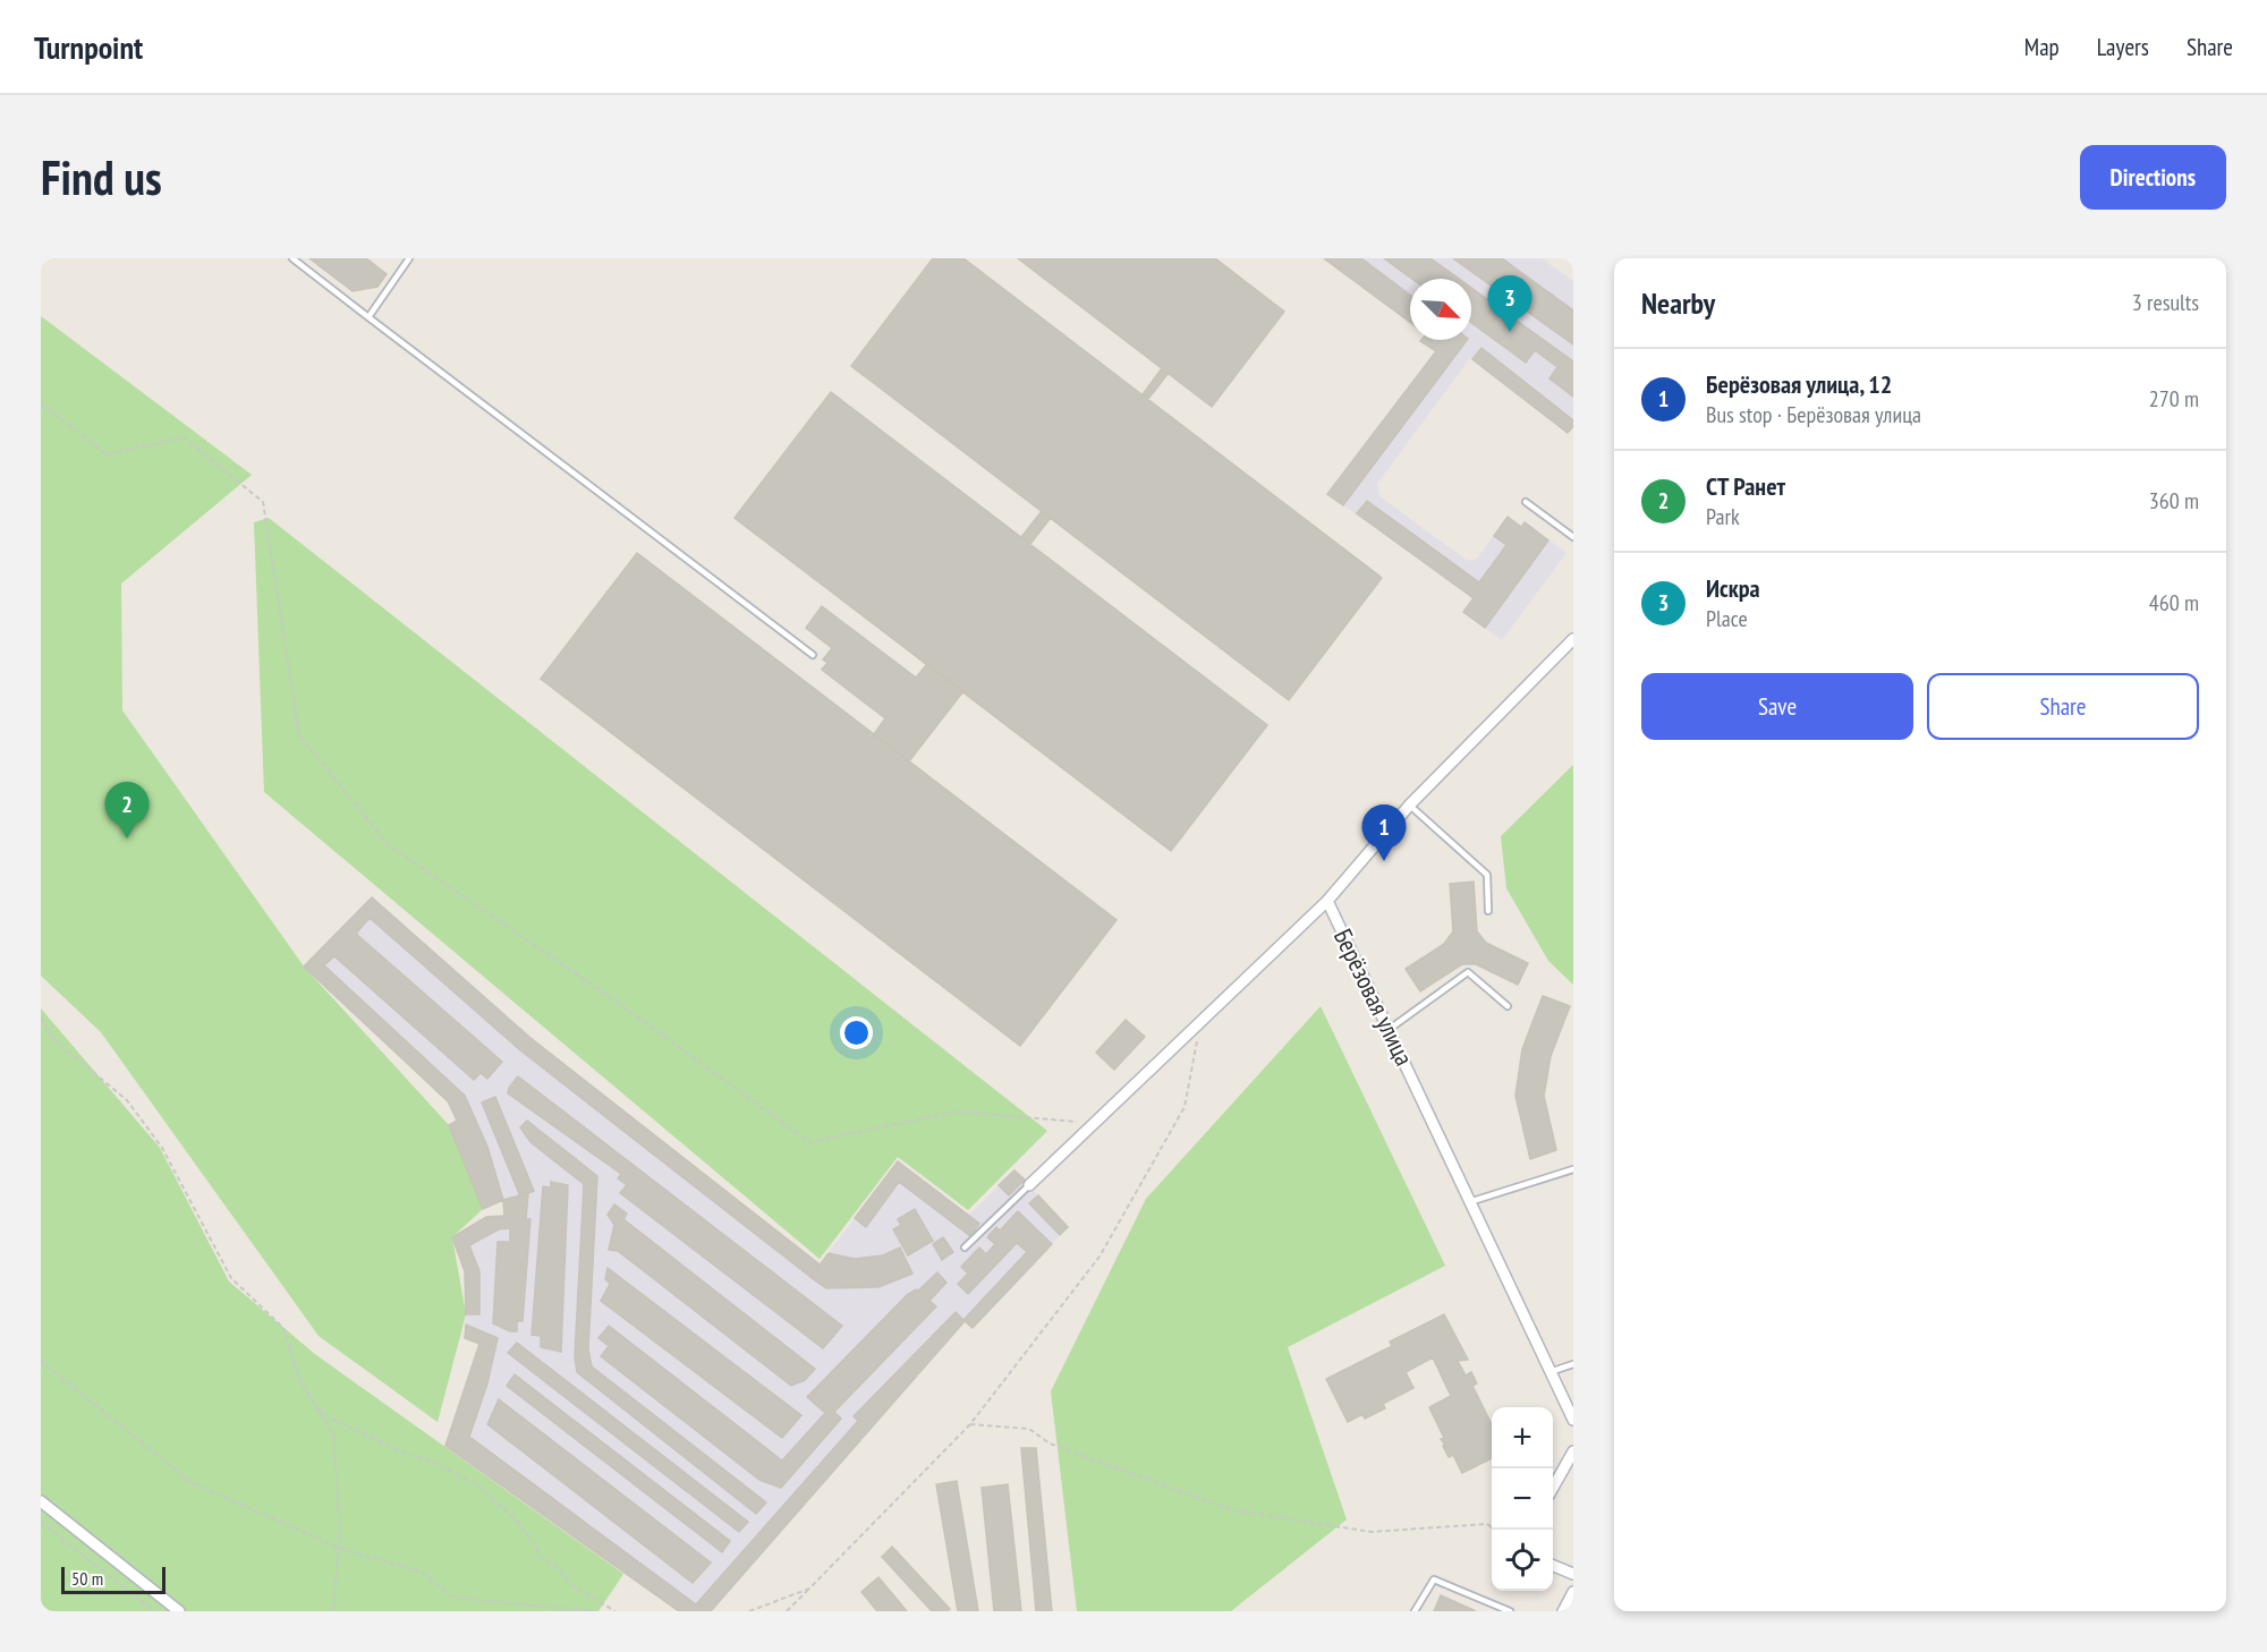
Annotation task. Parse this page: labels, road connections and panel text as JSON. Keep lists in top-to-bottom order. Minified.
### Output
{"streets":{"street":["Берёзовая улица"]},"scale_bar":"50 m","north":"bottom right","page":{"header":"Turnpoint","nav":["Map","Layers","Share"],"buttons":["Directions",["Save","Share"]],"title":"Find us","heading":["Nearby","3 results"],"pins":["3","2","1"],"list":[{"mark":"1","name":"Берёзовая улица, 12","note":"Bus stop · Берёзовая улица","value":"270 m"},{"mark":"2","name":"СТ Ранет","note":"Park","value":"360 m"},{"mark":"3","name":"Искра","note":"Place","value":"460 m"}],"map_buttons":["+","−"],"scale":"50 m"}}
